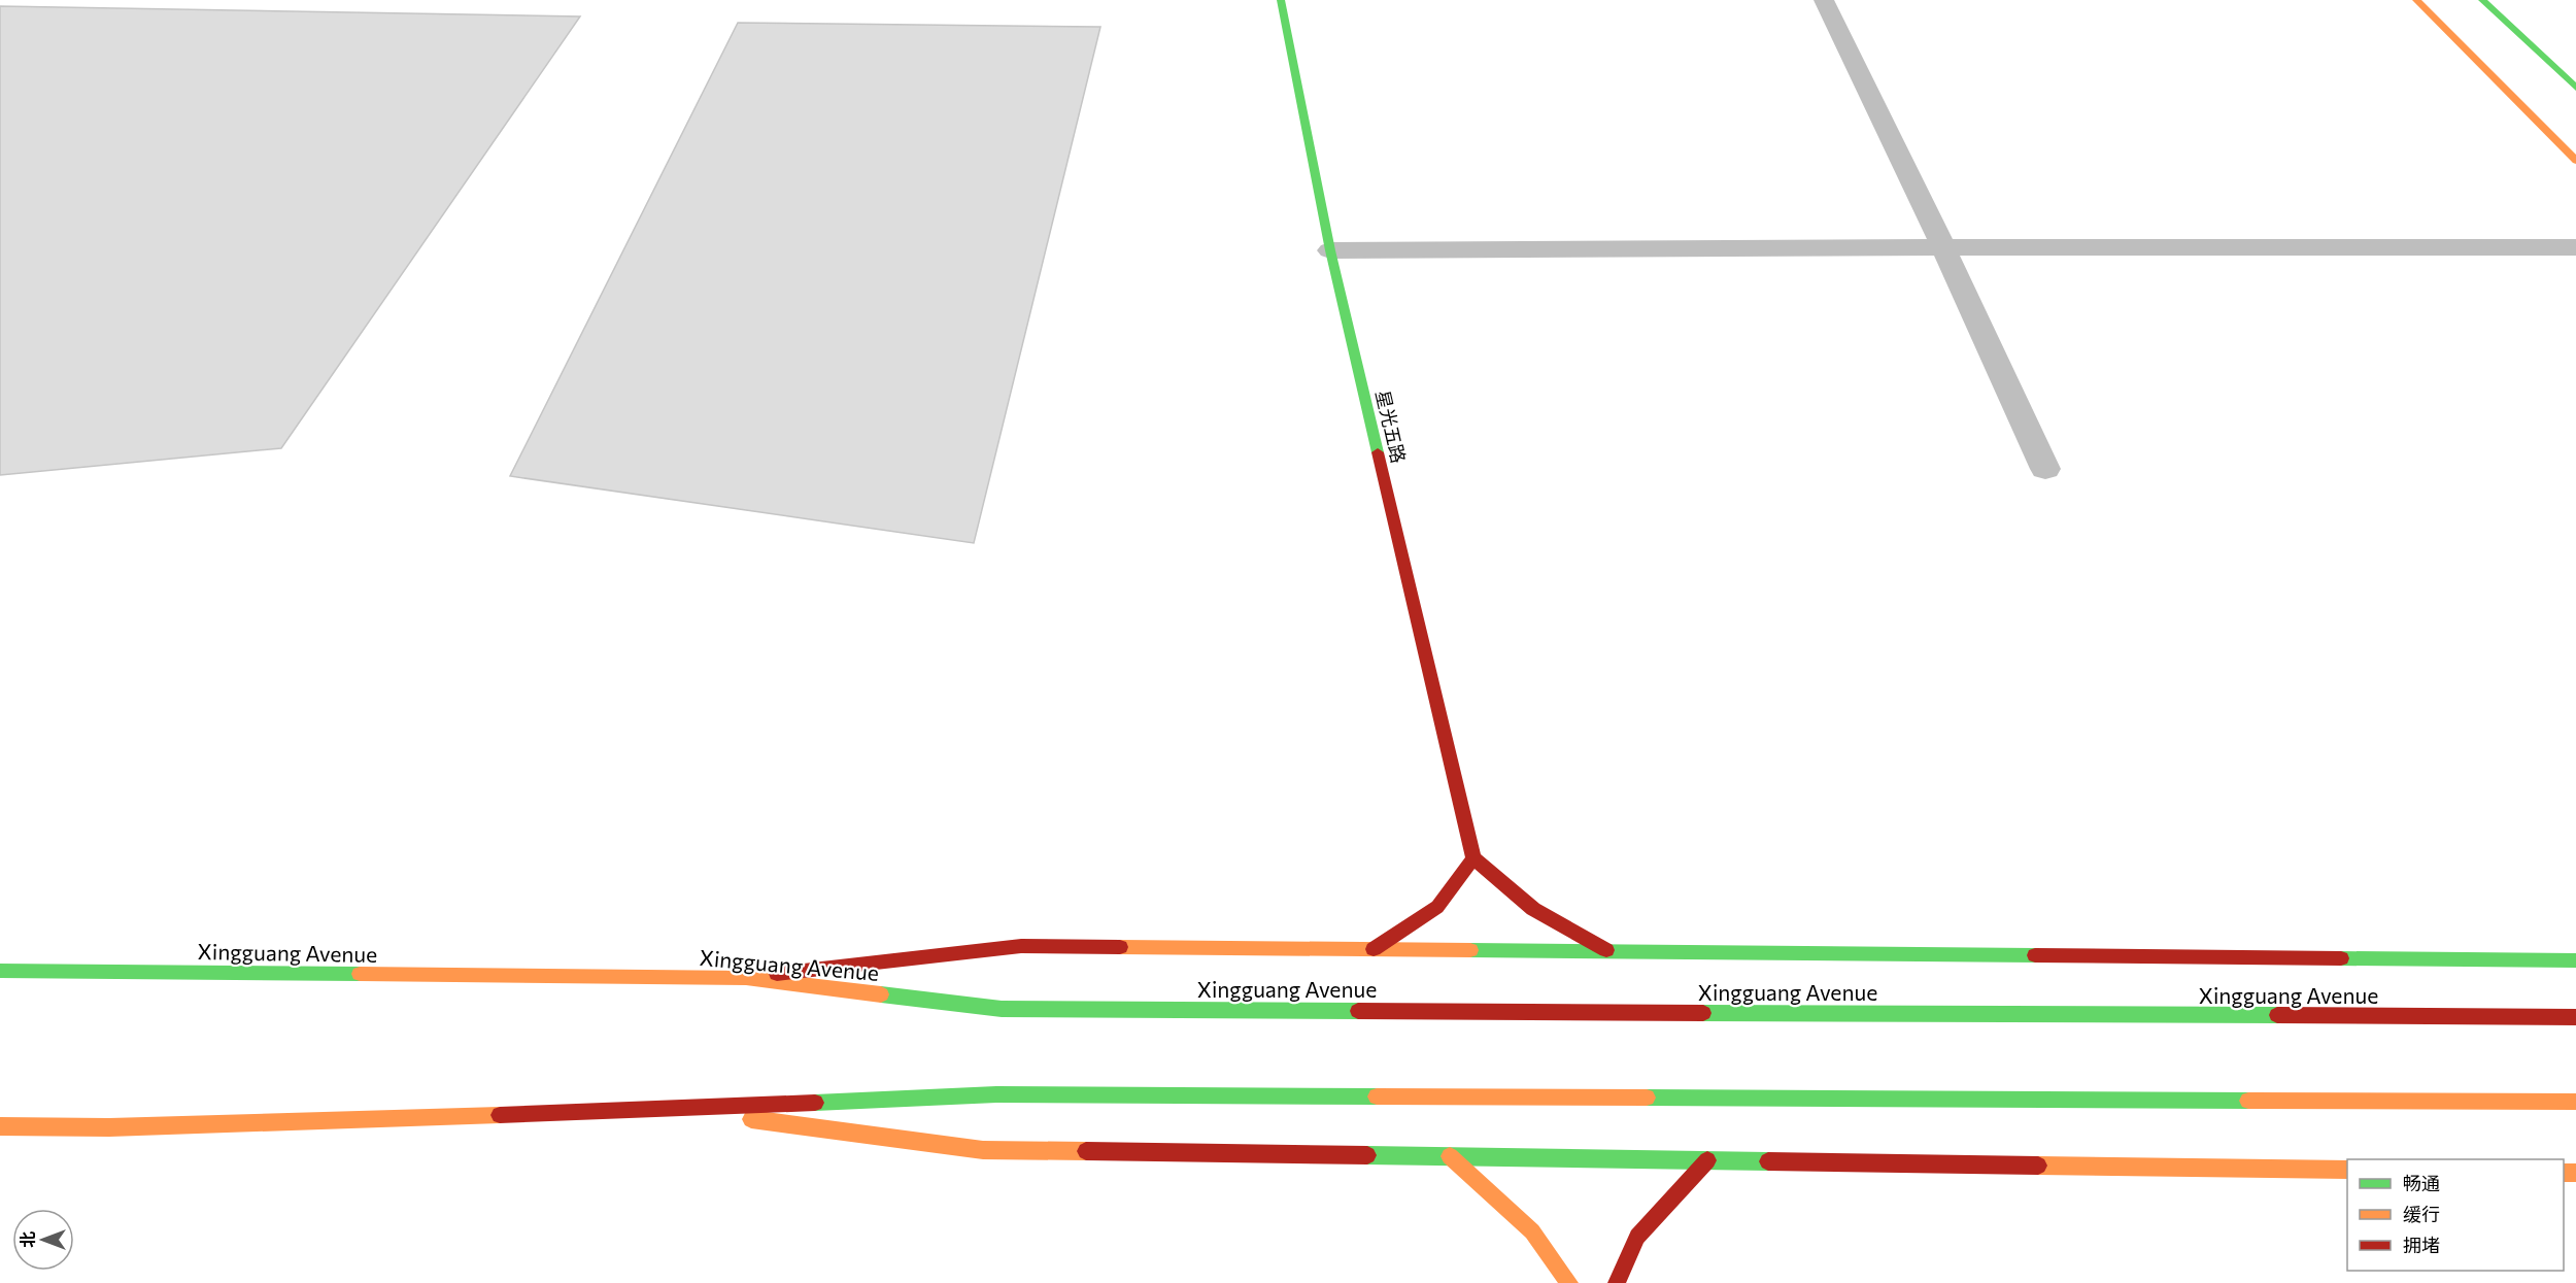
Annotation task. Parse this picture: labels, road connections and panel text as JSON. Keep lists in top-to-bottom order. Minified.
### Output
{"streets":{"street":["星光五路","Xingguang Avenue"]},"legend":["畅通","缓行","拥堵"],"north":"left"}
